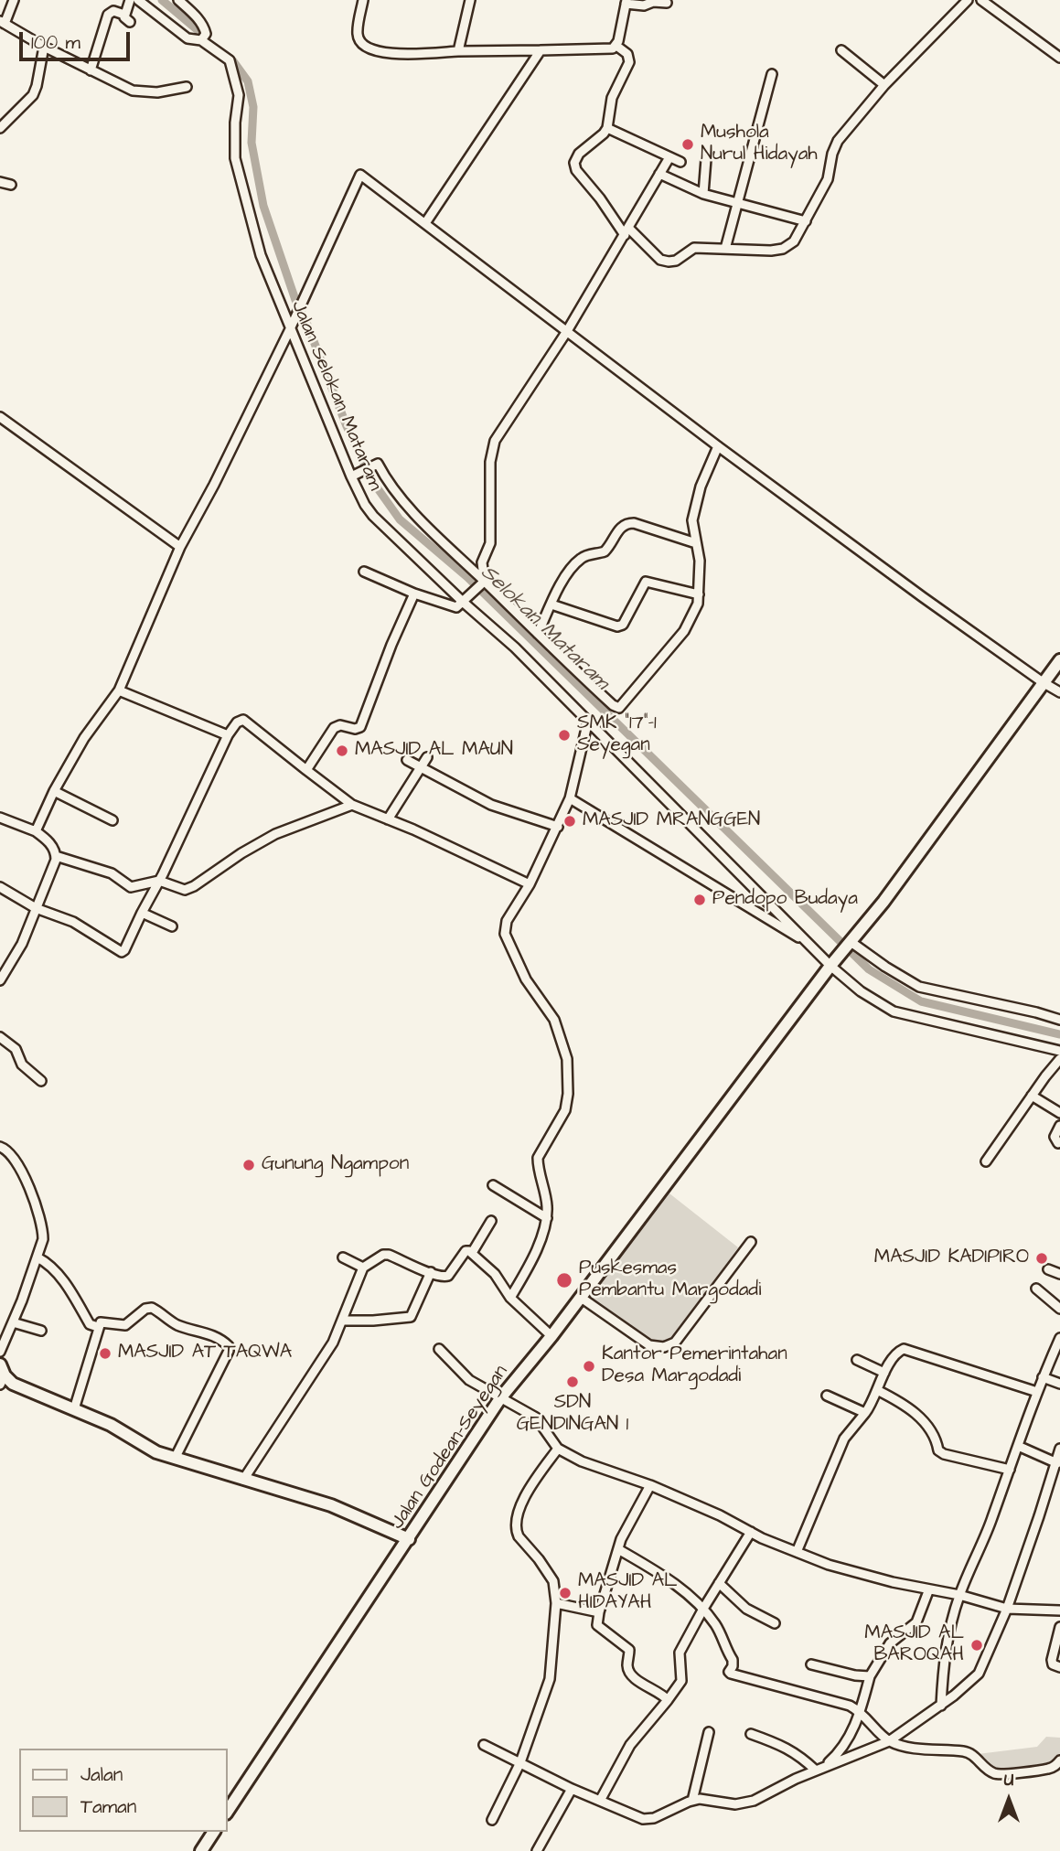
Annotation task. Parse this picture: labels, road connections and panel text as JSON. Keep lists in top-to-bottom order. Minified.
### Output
{"streets":{"main road":["Jalan Godean-Seyegan"],"street":["Jalan Selokan Mataram"]},"crossings":[["Jalan Selokan Mataram","Jalan Godean-Seyegan"]],"water":["Selokan Mataram"],"places":["Mushola Nurul Hidayah","SMK \"17\"-1 Seyegan","MASJID AL MAUN","MASJID MRANGGEN","Pendopo Budaya","Gunung Ngampon","MASJID KADIPIRO","Puskesmas Pembantu Margodadi","MASJID AT TAQWA","Kantor Pemerintahan Desa Margodadi","SDN GENDINGAN 1","MASJID AL HIDAYAH","MASJID AL BAROQAH"],"legend":["Jalan","Taman"],"scale_bar":"100 m","north":"top"}
